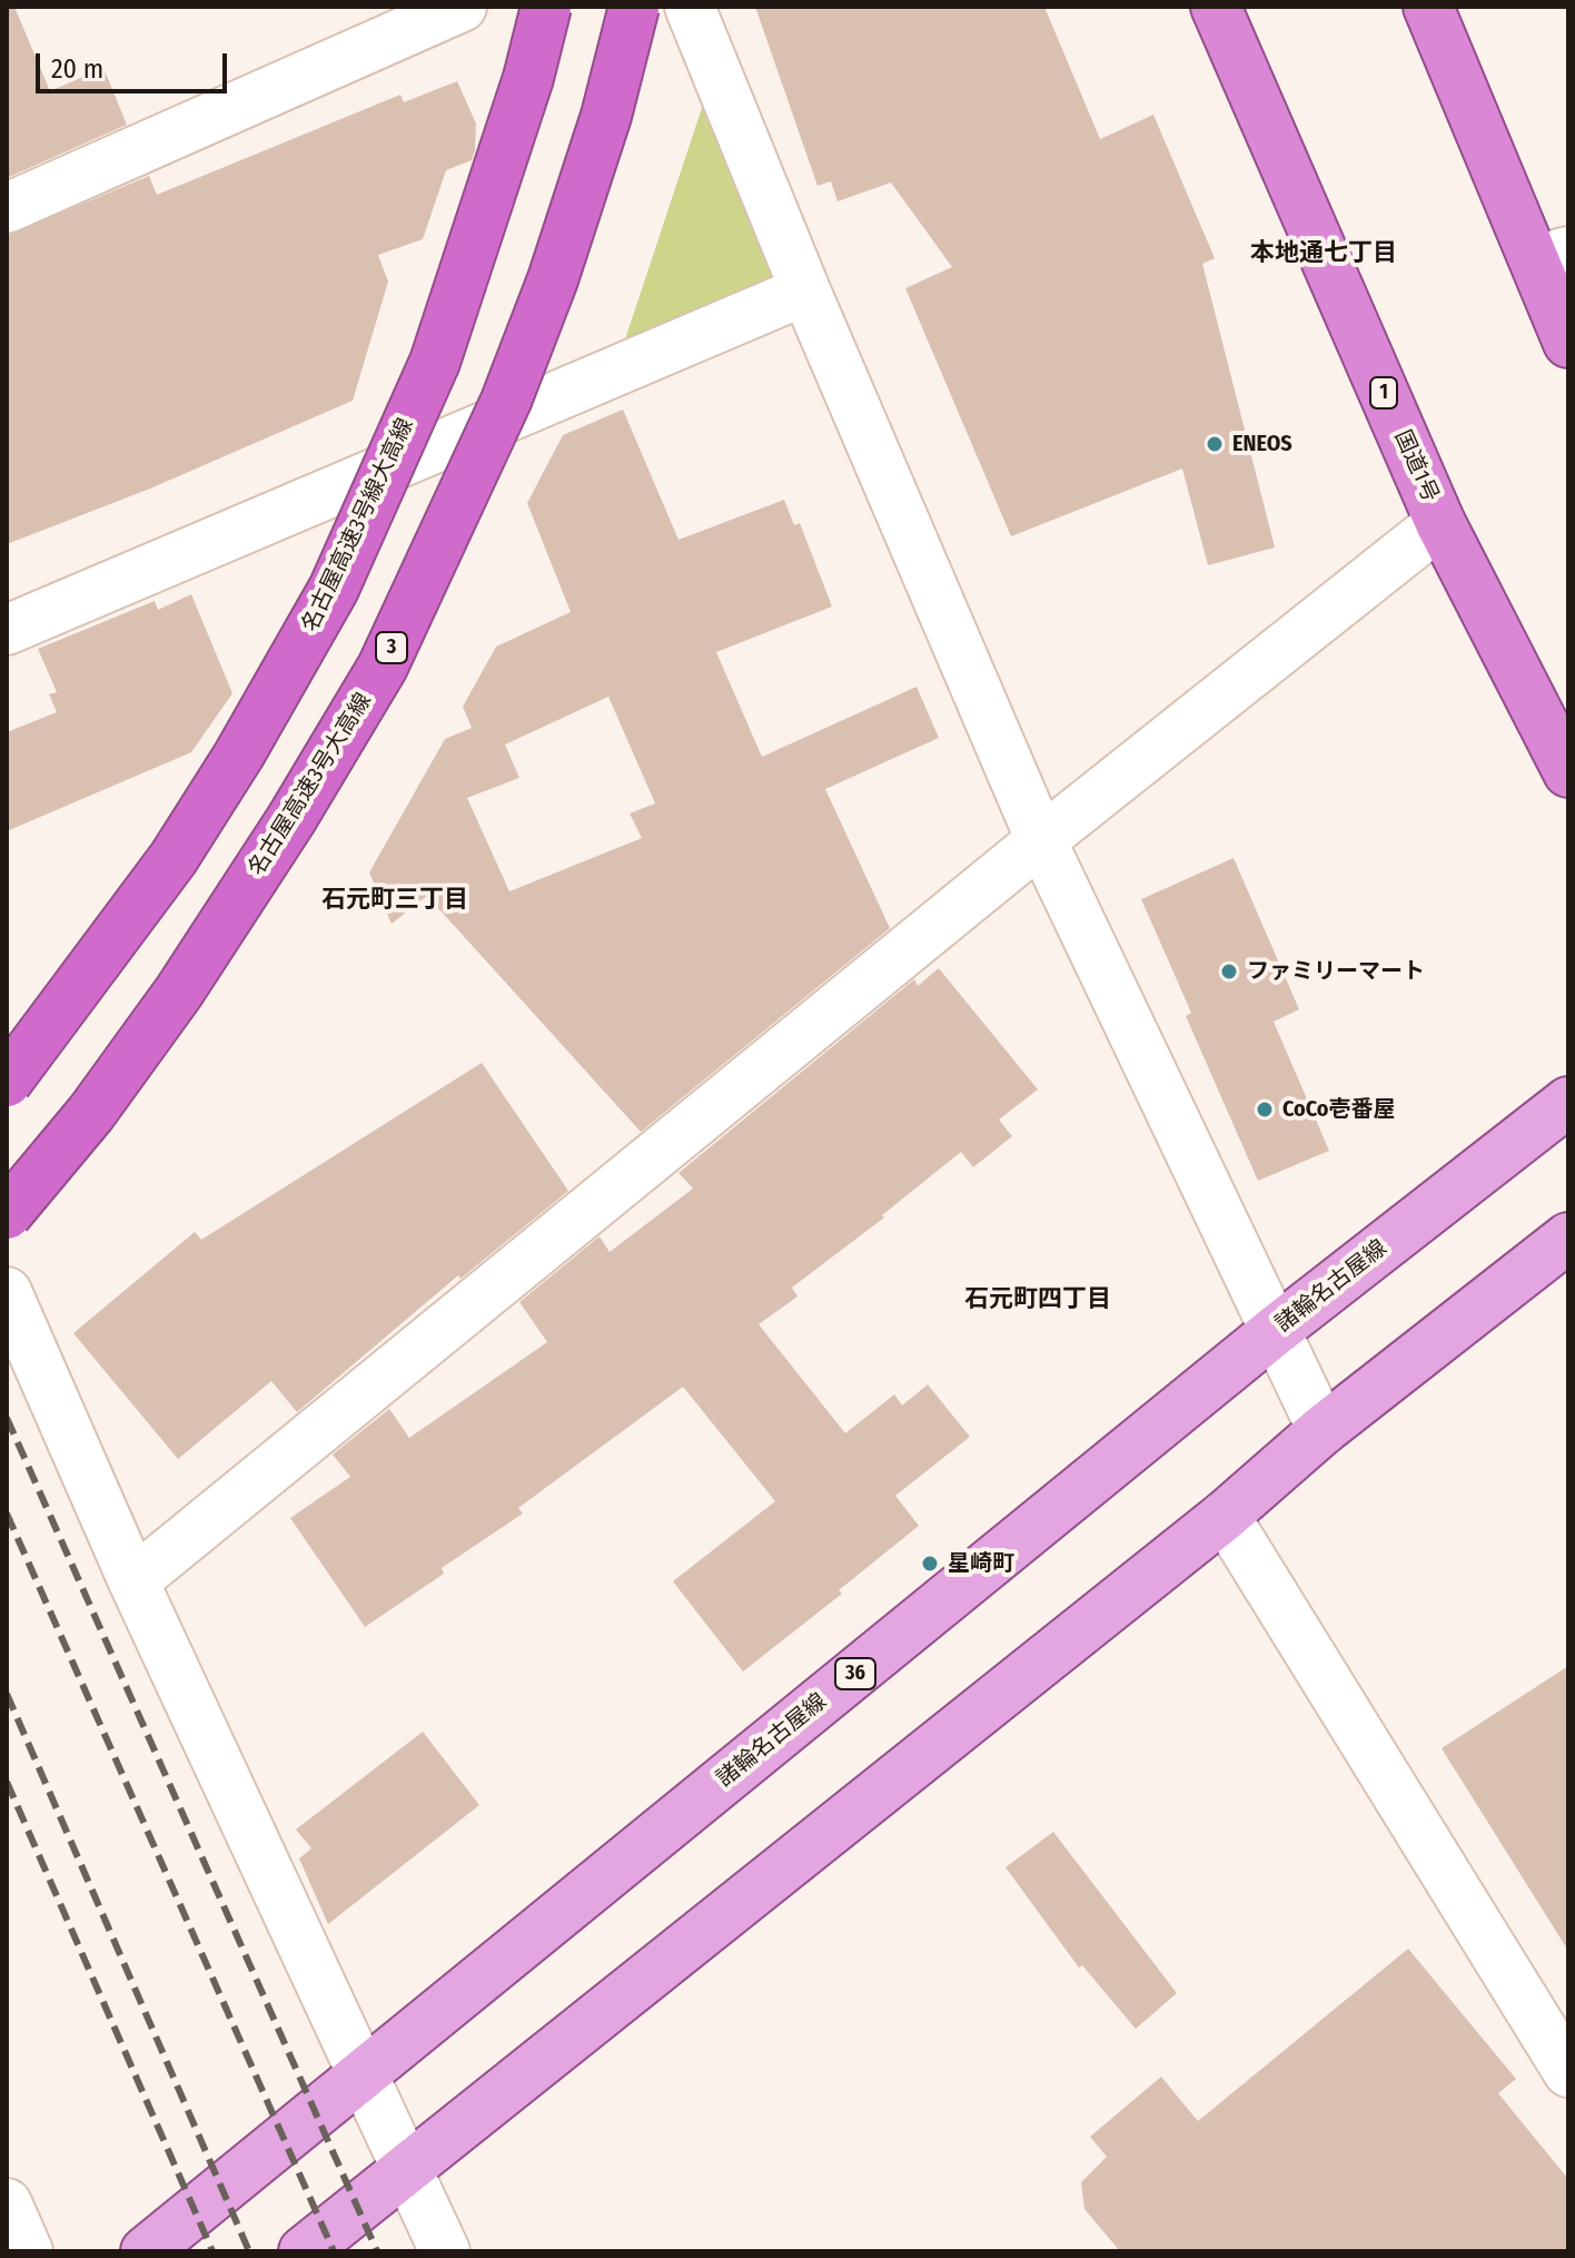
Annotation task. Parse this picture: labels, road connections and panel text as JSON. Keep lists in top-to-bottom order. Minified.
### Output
{"streets":{"highway":["1","国道1号","名古屋高速3号線大高線","3","名古屋高速3号大高線"],"main road":["諸輪名古屋線","36"]},"districts":["本地通七丁目","石元町三丁目","石元町四丁目"],"places":["ENEOS","ファミリーマート","CoCo壱番屋","星崎町"],"scale_bar":"20 m"}
